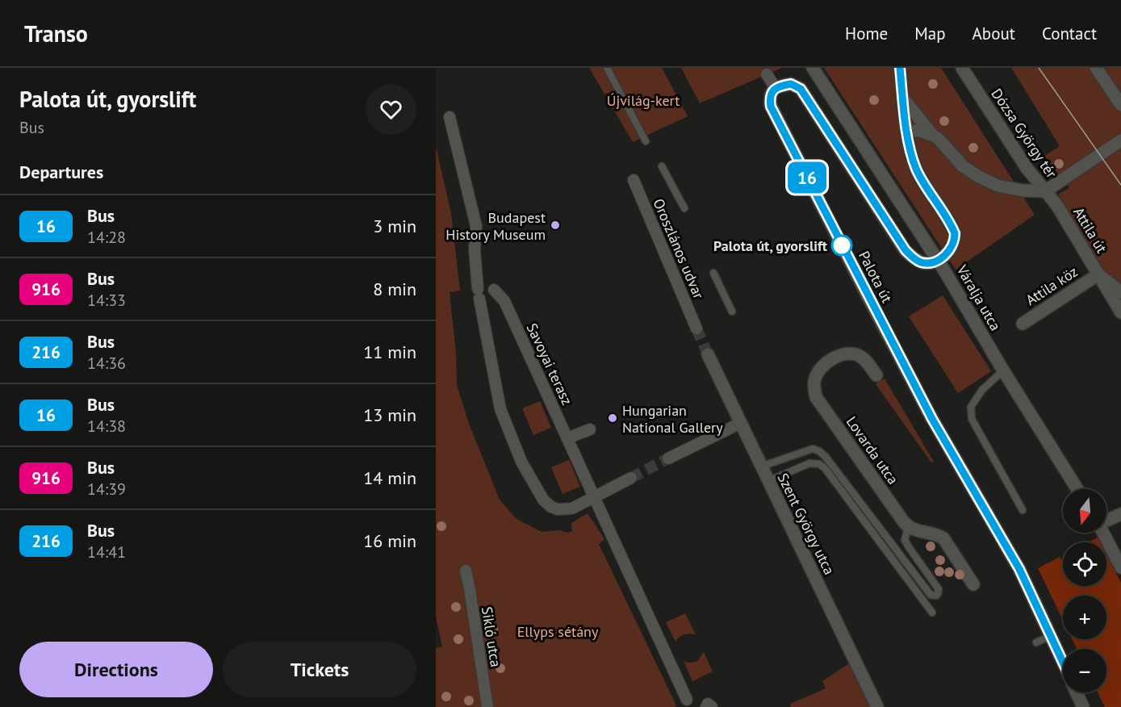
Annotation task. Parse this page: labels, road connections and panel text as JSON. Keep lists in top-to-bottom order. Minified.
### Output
{"streets":{"street":["Dózsa György tér","Attila út","Oroszlános udvar","Palota út","Attila köz","Váralja utca","Savoyai terasz","Lovarda utca","Szent György utca","Sikló utca"]},"crossings":[["Dózsa György tér","Attila út"],["Attila út","Attila köz"]],"parks":["Újvilág-kert","Ellyps sétány"],"places":["Budapest History Museum","Palota út, gyorslift","Hungarian National Gallery"],"lines":["bus line 16"],"north":"bottom","page":{"header":"Transo","nav":["Home","Map","About","Contact"],"heading":[["Palota út, gyorslift","Bus"],"Departures"],"on_map":"16","list":[{"mark":"16","name":"Bus","note":"14:28","value":"3 min"},{"mark":"916","name":"Bus","note":"14:33","value":"8 min"},{"mark":"216","name":"Bus","note":"14:36","value":"11 min"},{"mark":"16","name":"Bus","note":"14:38","value":"13 min"},{"mark":"916","name":"Bus","note":"14:39","value":"14 min"},{"mark":"216","name":"Bus","note":"14:41","value":"16 min"}],"map_buttons":["+","−"],"buttons":["Directions","Tickets"]}}
